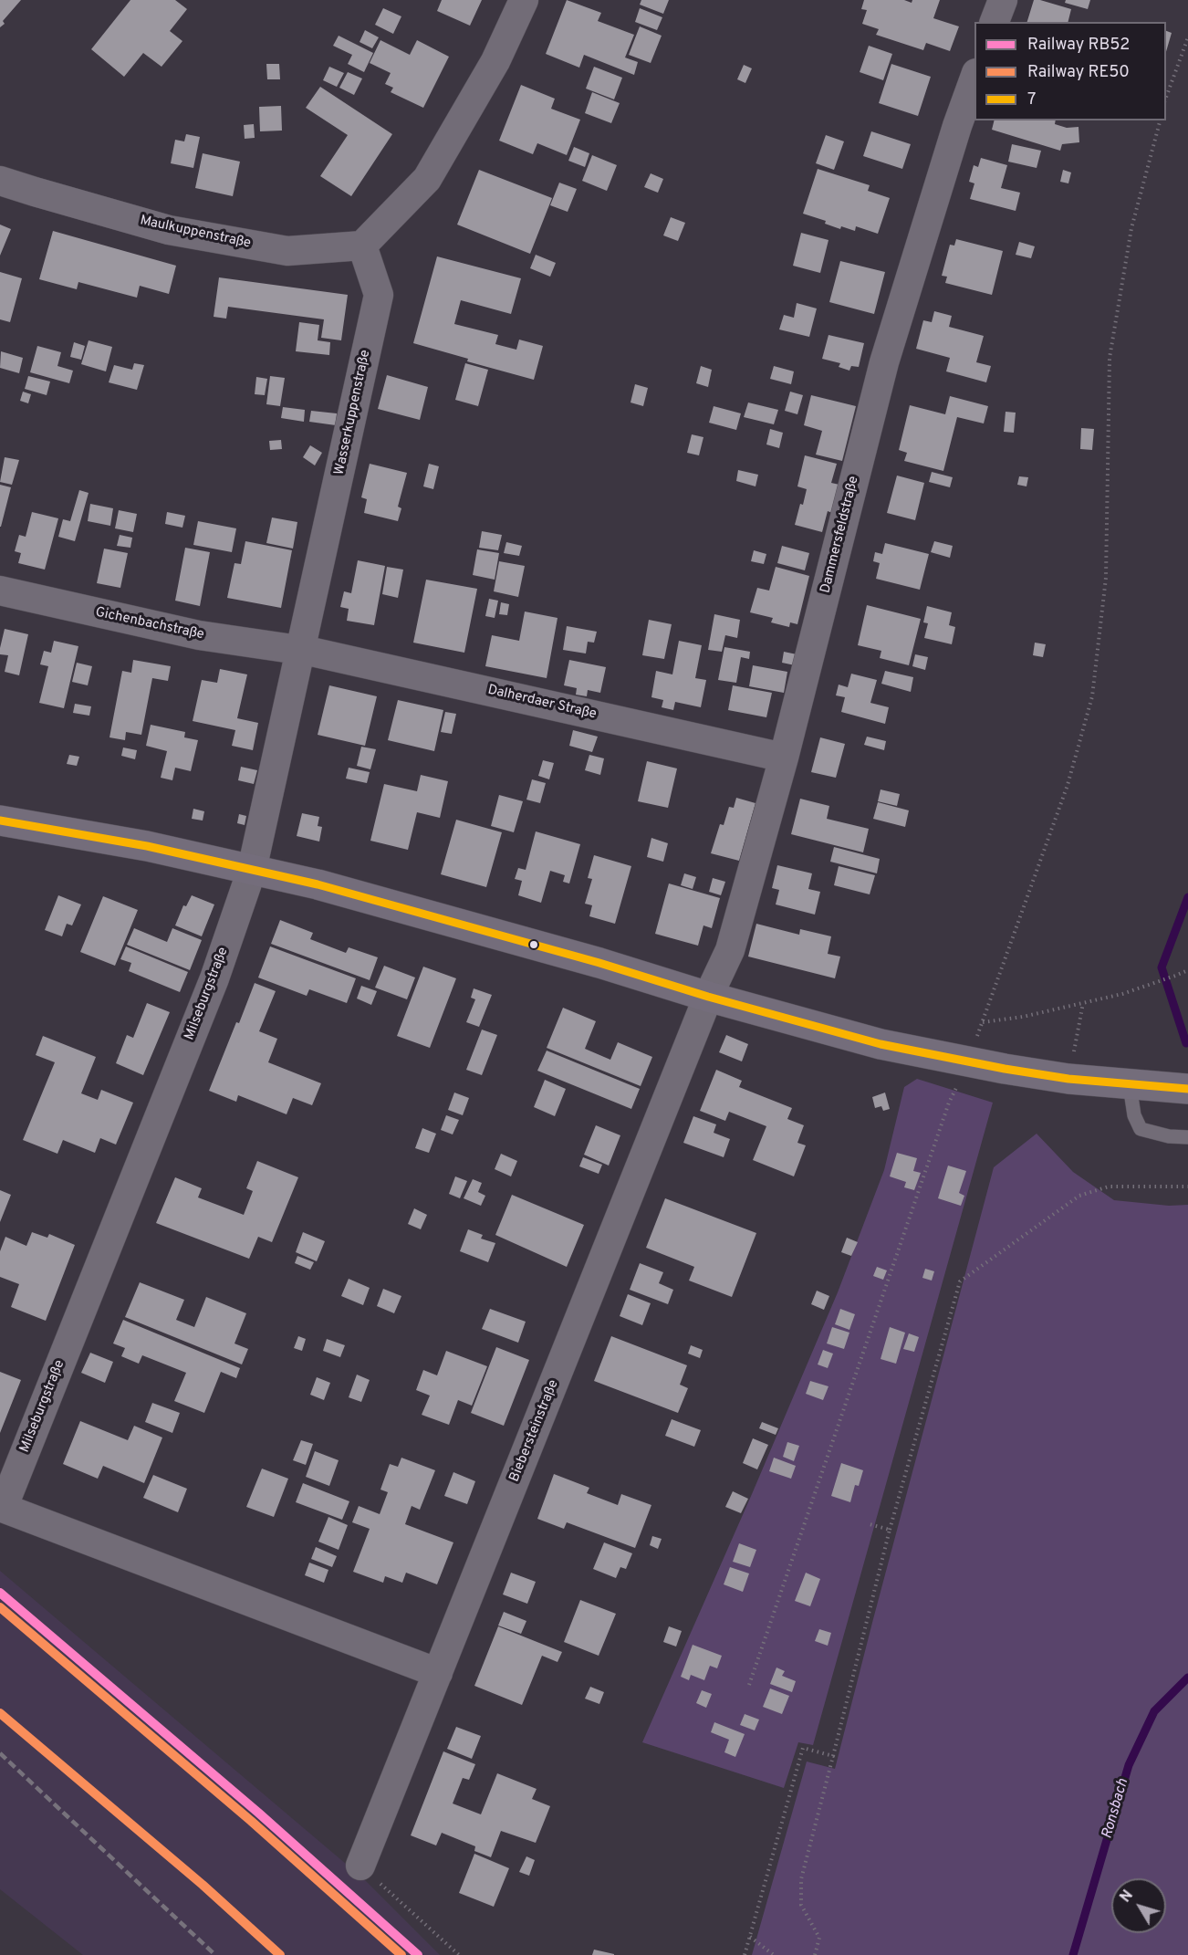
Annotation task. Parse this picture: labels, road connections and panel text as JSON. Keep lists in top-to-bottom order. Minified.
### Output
{"streets":{"street":["Maulkuppenstraße","Wasserkuppenstraße","Dammersfeldstraße","Gichenbachstraße","Dalherdaer Straße","Milseburgstraße","Biebersteinstraße"]},"crossings":[["Maulkuppenstraße","Wasserkuppenstraße"],["Wasserkuppenstraße","Gichenbachstraße"],["Wasserkuppenstraße","Dalherdaer Straße"],["Wasserkuppenstraße","Milseburgstraße"],["Dammersfeldstraße","Dalherdaer Straße"],["Dammersfeldstraße","Biebersteinstraße"],["Gichenbachstraße","Dalherdaer Straße"],["Milseburgstraße","Biebersteinstraße"]],"water":["Ronsbach"],"lines":["transit line 7","rail line RB52","rail line RE50"],"legend":["Railway RB52","Railway RE50","7"],"north":"top left"}
